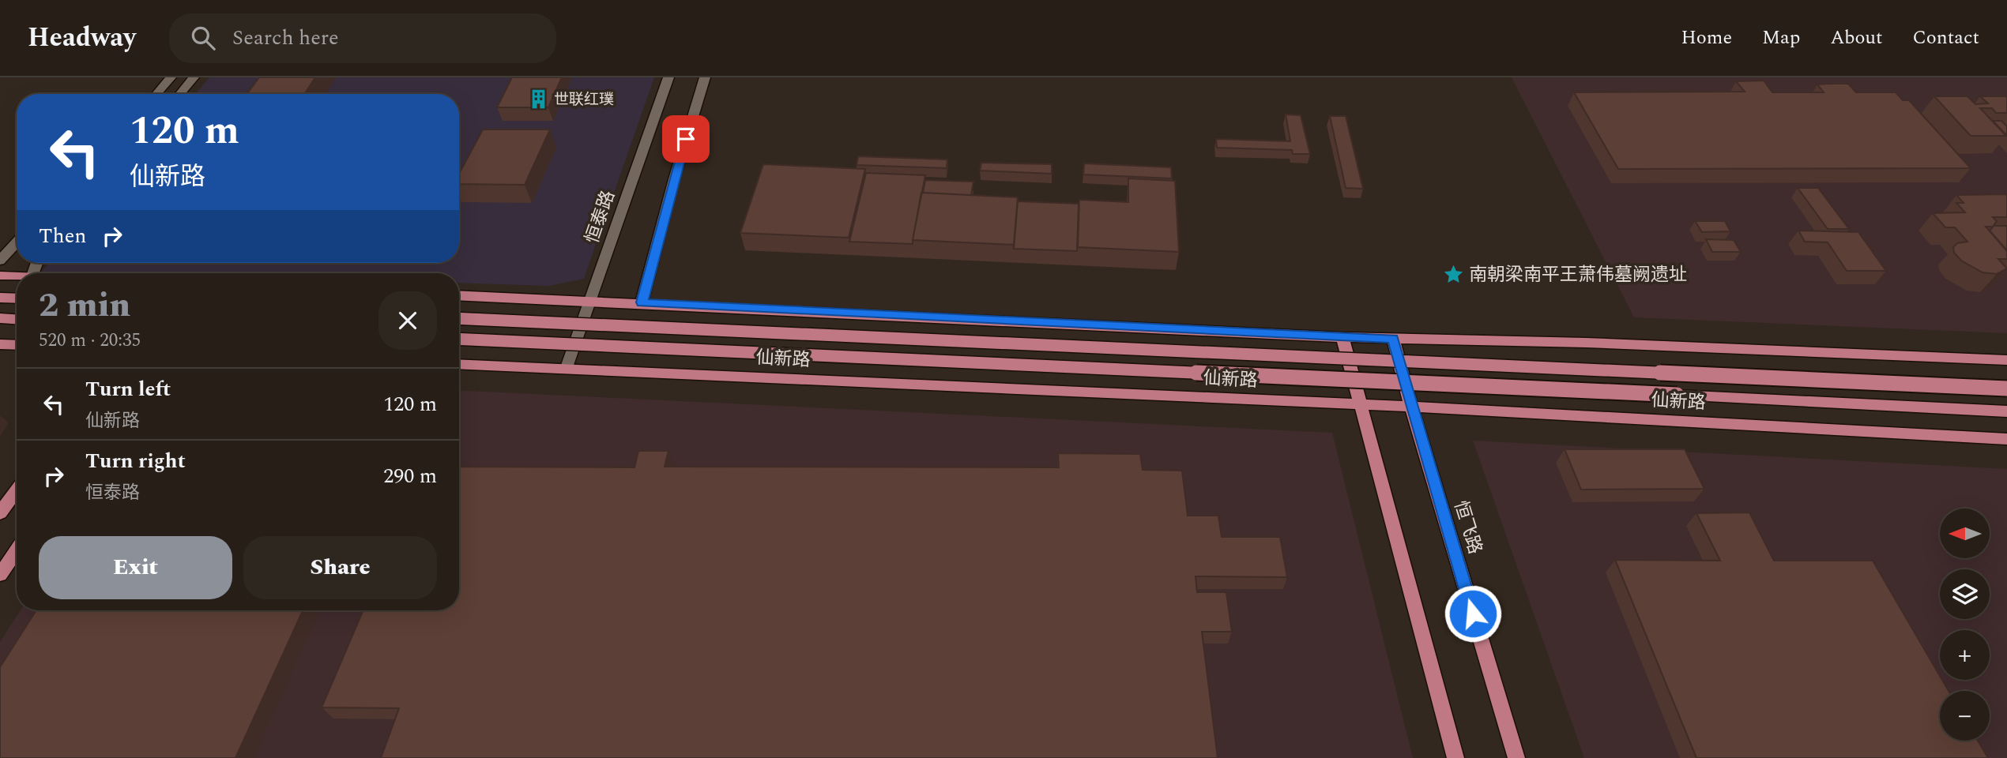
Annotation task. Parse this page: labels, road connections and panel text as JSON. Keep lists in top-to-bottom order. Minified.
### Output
{"streets":{"main road":["仙新路","恒飞路"],"street":["恒泰路"]},"crossings":[["恒泰路","仙新路"],["仙新路","恒飞路"]],"places":{"building":["世联红璞"],"place":["南朝梁南平王萧伟墓阙遗址"]},"north":"left","page":{"header":"Headway","search":"Search here","nav":["Home","Map","About","Contact"],"turn":["120 m","仙新路"],"then":"Then","heading":["2 min","520 m · 20:35"],"list":[{"name":"Turn left","note":"仙新路","value":"120 m"},{"name":"Turn right","note":"恒泰路","value":"290 m"}],"map_buttons":["+","−"],"buttons":["Exit","Share"]}}
